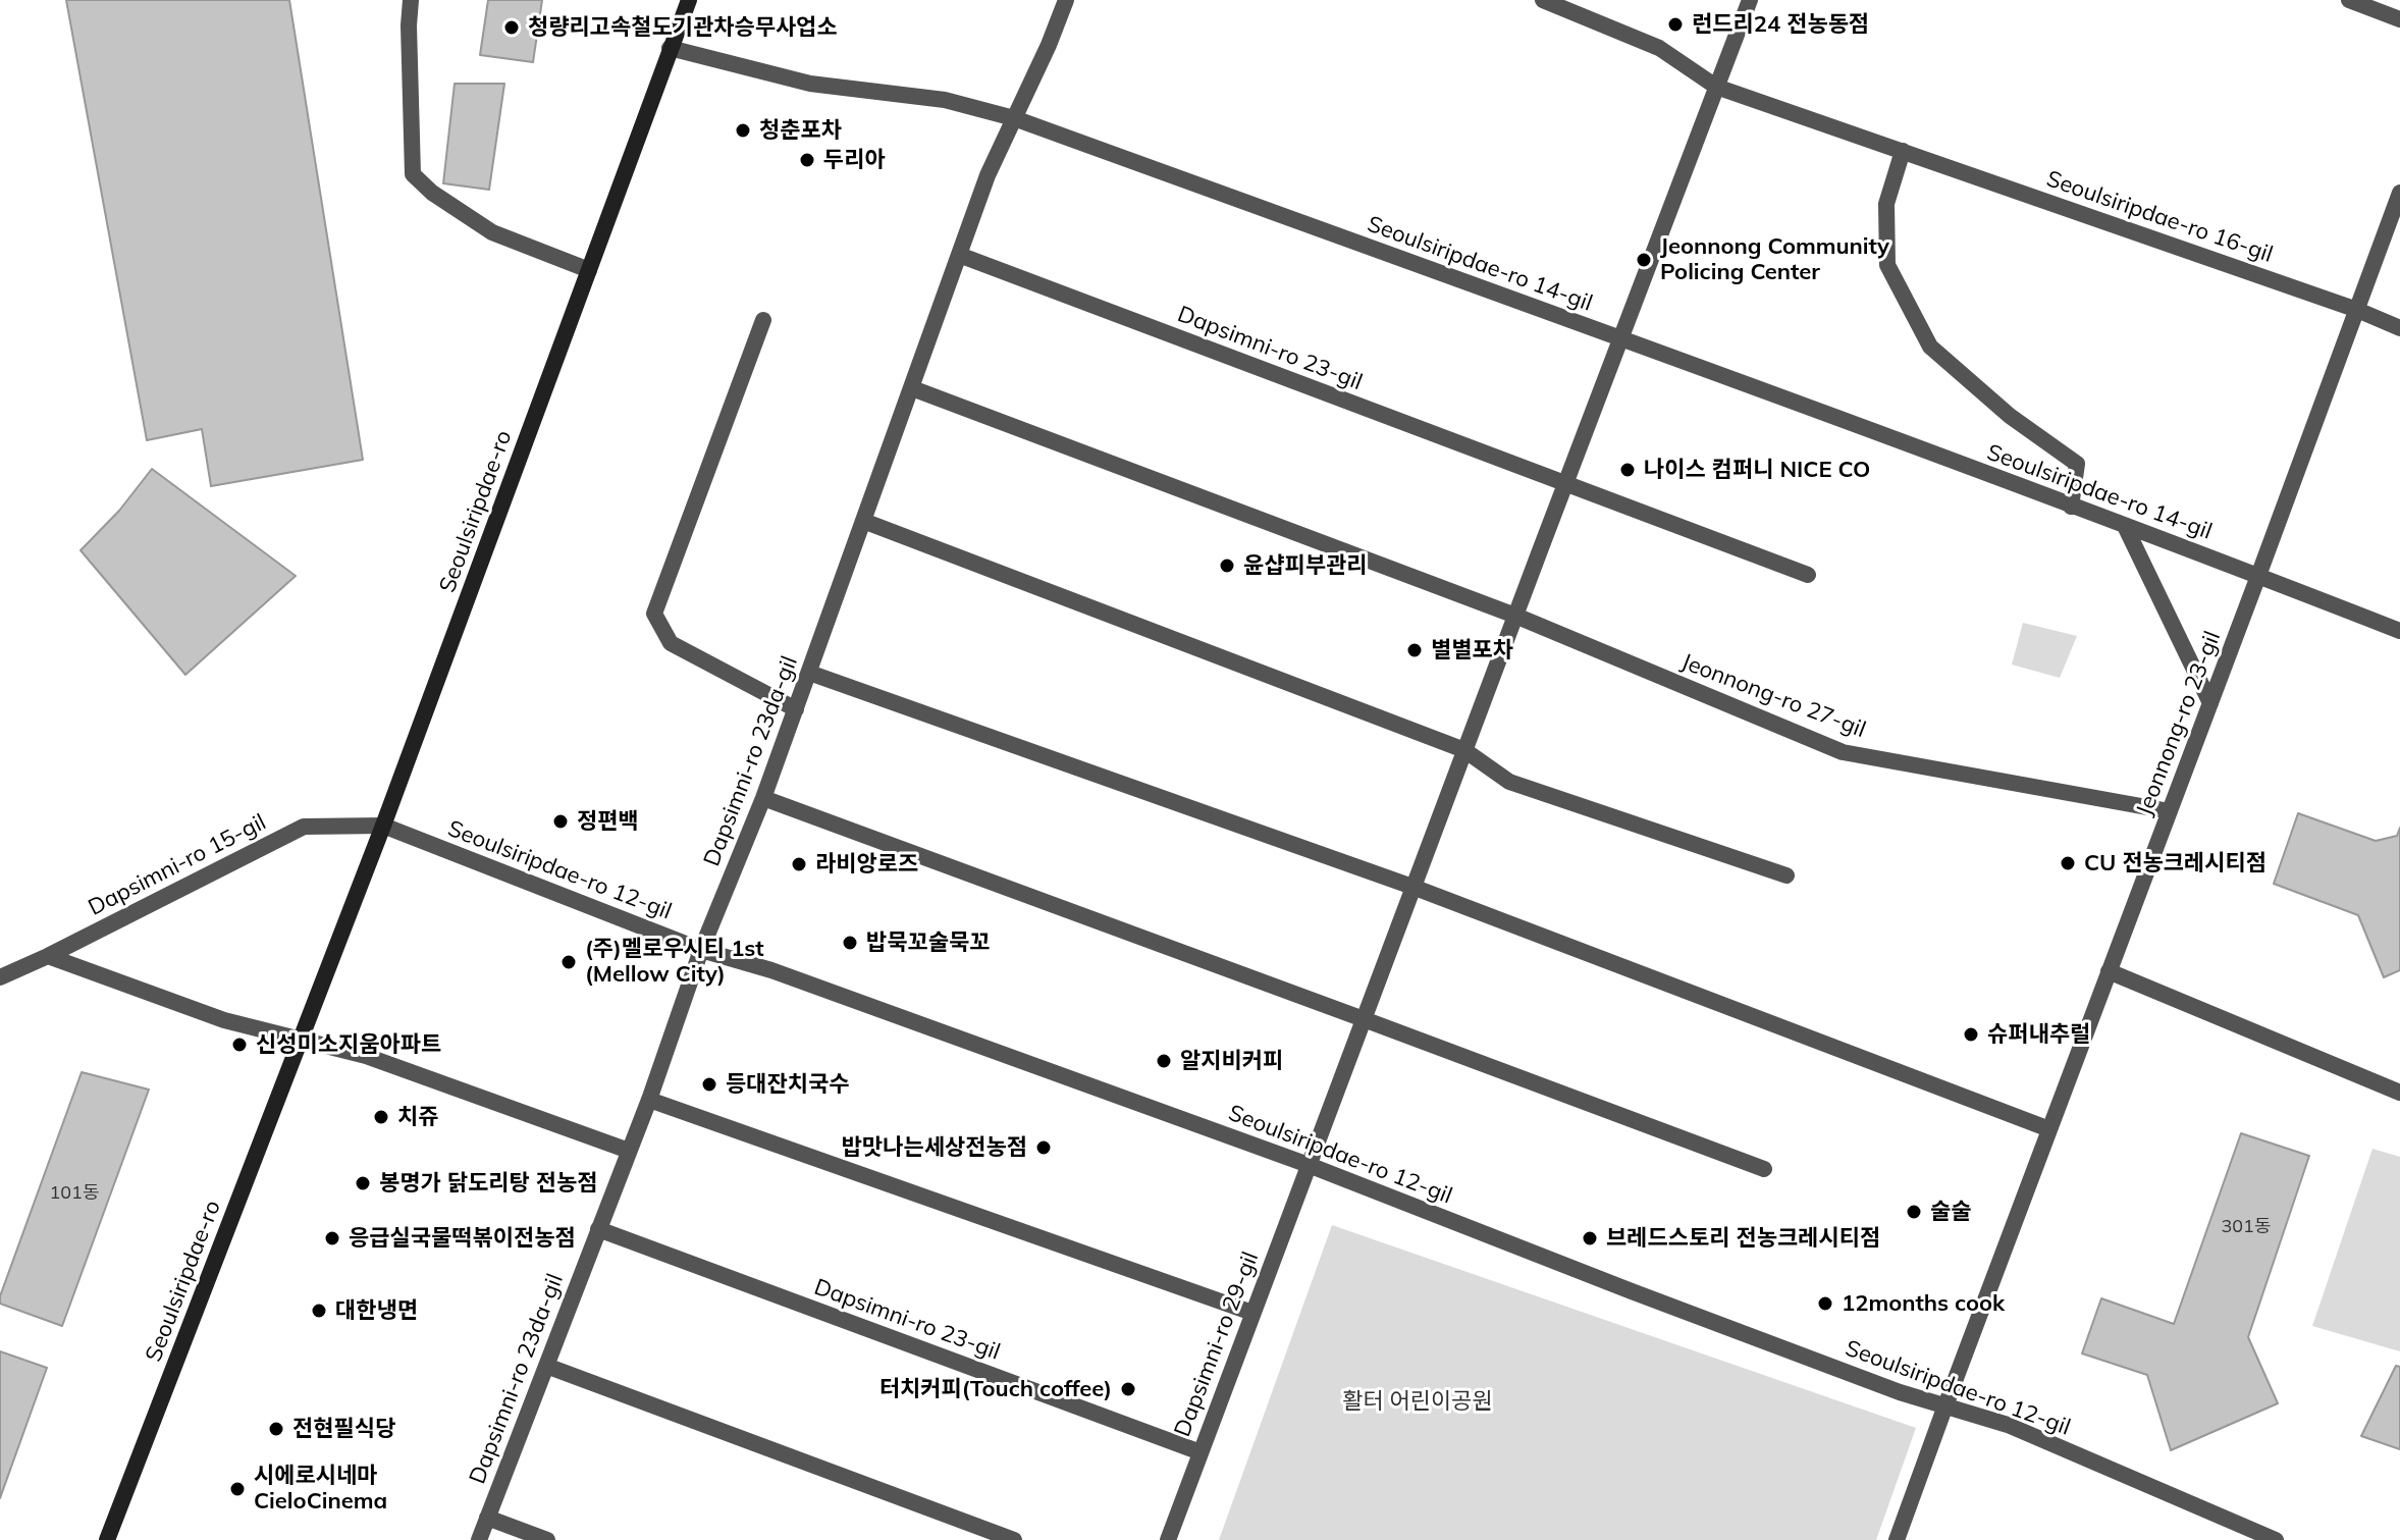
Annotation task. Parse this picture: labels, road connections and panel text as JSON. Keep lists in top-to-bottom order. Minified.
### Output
{"streets":{"main road":["Seoulsiripdae-ro"],"street":["Seoulsiripdae-ro 16-gil","Seoulsiripdae-ro 14-gil","Dapsimni-ro 23-gil","Jeonnong-ro 27-gil","Jeonnong-ro 23-gil","Dapsimni-ro 23da-gil","Dapsimni-ro 15-gil","Seoulsiripdae-ro 12-gil","Dapsimni-ro 29-gil"]},"crossings":[["Seoulsiripdae-ro 16-gil","Jeonnong-ro 23-gil"],["Seoulsiripdae-ro 14-gil","Seoulsiripdae-ro"],["Seoulsiripdae-ro 14-gil","Jeonnong-ro 23-gil"],["Seoulsiripdae-ro 14-gil","Dapsimni-ro 23da-gil"],["Dapsimni-ro 23-gil","Dapsimni-ro 23da-gil"],["Dapsimni-ro 23-gil","Dapsimni-ro 29-gil"],["Seoulsiripdae-ro","Dapsimni-ro 15-gil"],["Seoulsiripdae-ro","Seoulsiripdae-ro 12-gil"],["Jeonnong-ro 27-gil","Jeonnong-ro 23-gil"],["Jeonnong-ro 23-gil","Seoulsiripdae-ro 12-gil"],["Dapsimni-ro 23da-gil","Seoulsiripdae-ro 12-gil"],["Dapsimni-ro 15-gil","Seoulsiripdae-ro 12-gil"],["Seoulsiripdae-ro 12-gil","Dapsimni-ro 29-gil"]],"parks":["활터 어린이공원"],"places":["런드리24 전농동점","청량리고속철도기관차승무사업소","청춘포차","두리아","Jeonnong Community Policing Center","나이스 컴퍼니 NICE CO","윤샵피부관리","별별포차","정편백","CU 전농크레시티점","라비앙로즈","밥묵꼬술묵꼬","(주)멜로우시티 1st (Mellow City)","슈퍼내추럴","신성미소지움아파트","알지비커피","등대잔치국수","치쥬","밥맛나는세상전농점","봉명가 닭도리탕 전농점","술술","응급실국물떡볶이전농점","브레드스토리 전농크레시티점","12months cook","대한냉면","터치커피(Touch coffee)","전현필식당","시에로시네마 CieloCinema"],"house_numbers":["101동","301동"]}
